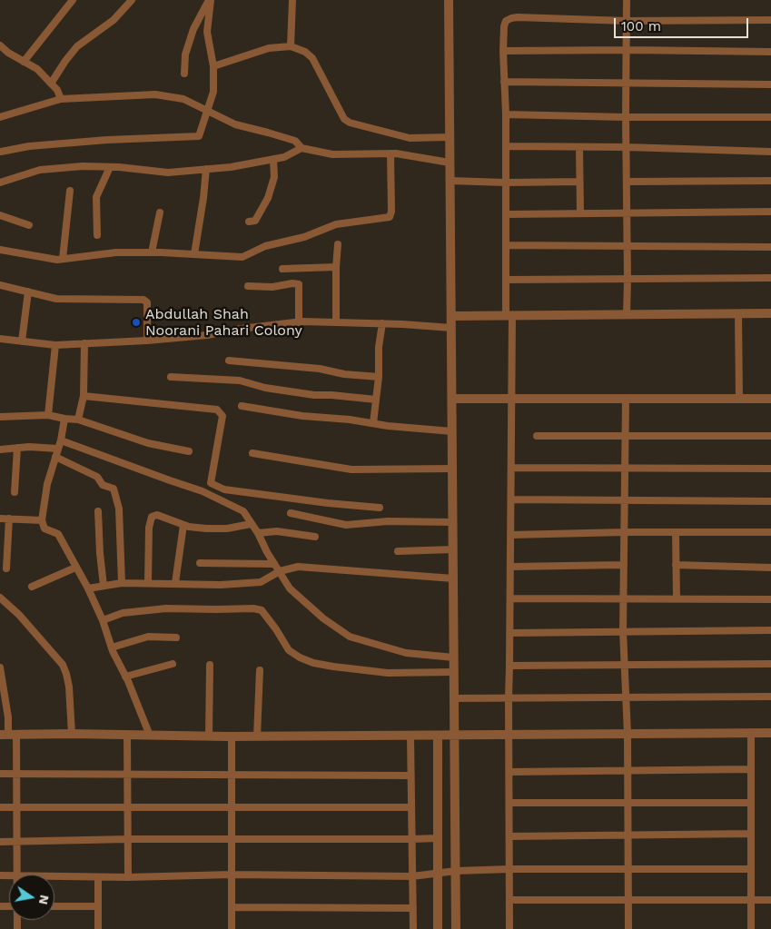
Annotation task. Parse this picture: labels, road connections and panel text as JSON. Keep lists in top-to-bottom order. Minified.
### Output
{"places":["Abdullah Shah Noorani Pahari Colony"],"scale_bar":"100 m","north":"right"}
